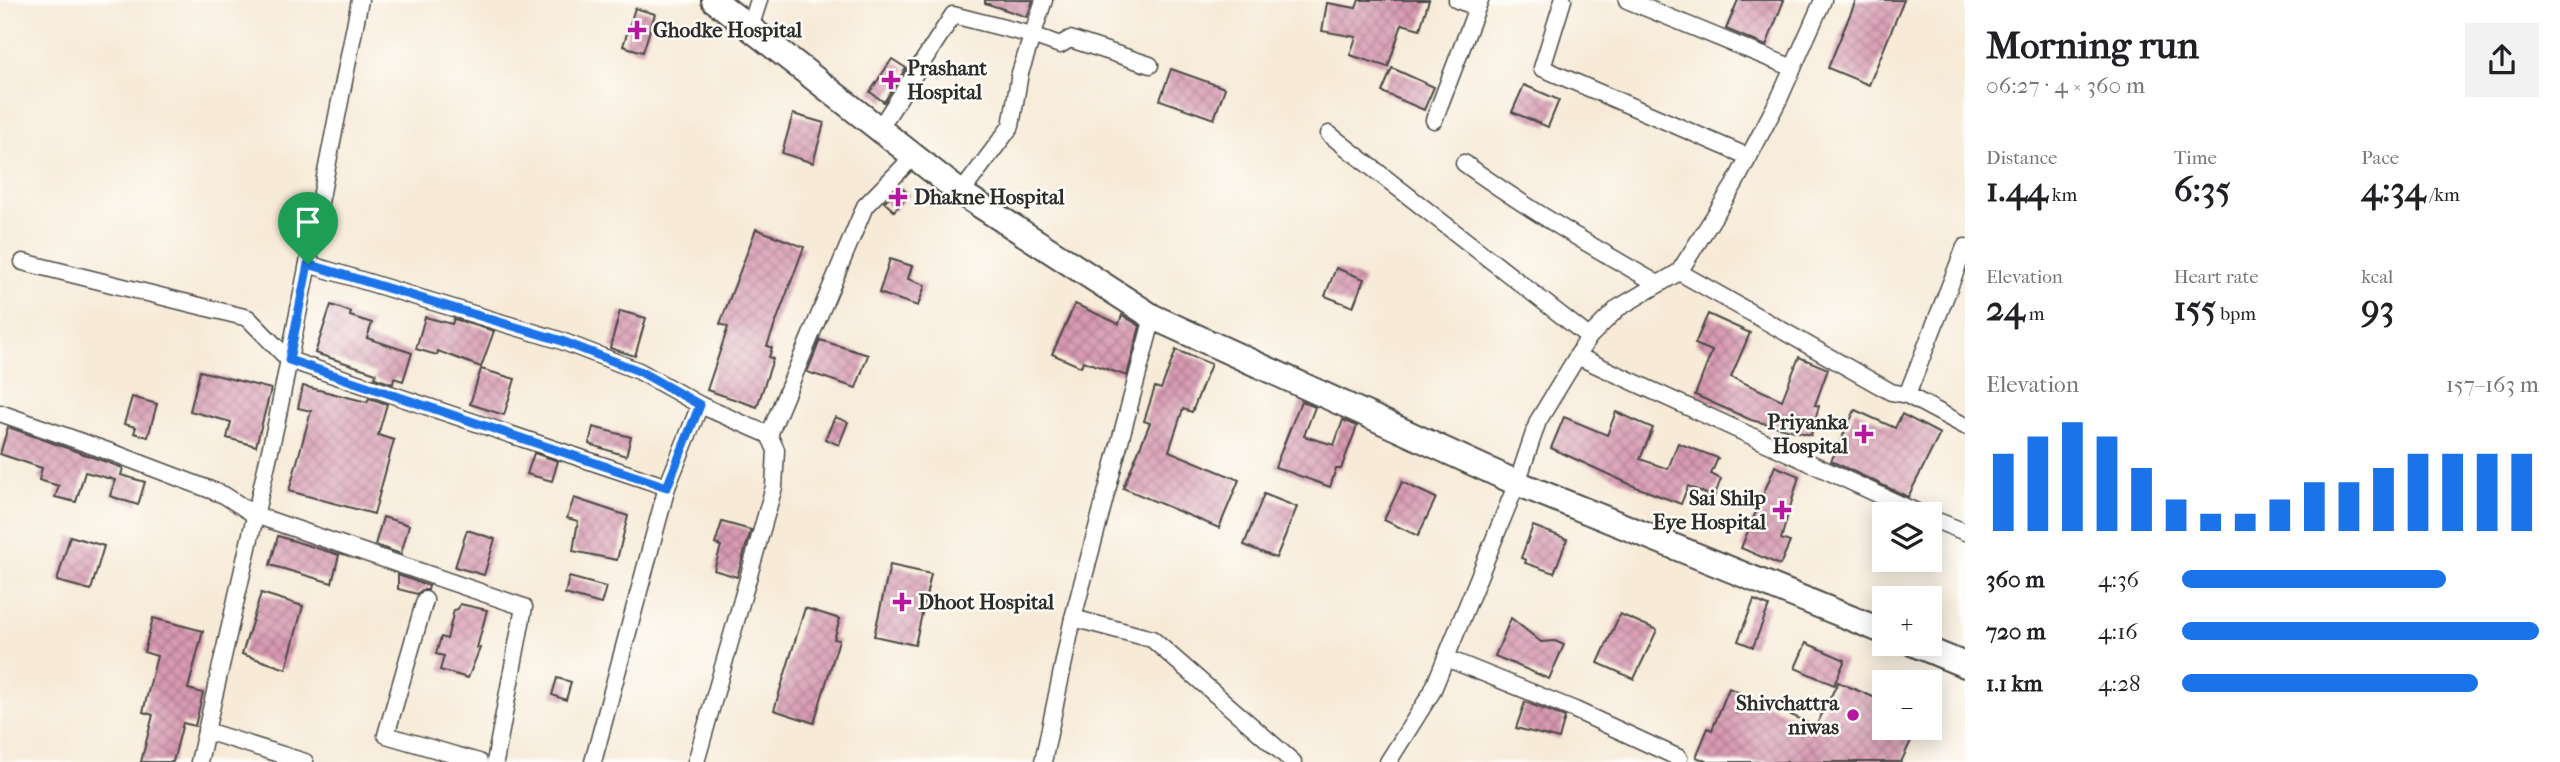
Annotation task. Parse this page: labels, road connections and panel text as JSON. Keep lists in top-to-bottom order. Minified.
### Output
{"places":{"health":["Ghodke Hospital","Prashant Hospital","Dhakne Hospital","Priyanka Hospital","Sai Shilp Eye Hospital","Dhoot Hospital"],"other":["Shivchattra niwas"]},"page":{"heading":["Morning run","06:27 · 4 × 360 m"],"stats":[["Distance","1.44 km"],["Time","6:35"],["Pace","4:34 /km"],["Elevation","24 m"],["Heart rate","155 bpm"],["kcal","93"]],"chart":["Elevation","157–163 m"],"map_buttons":["+","−"],"list":[{"name":"360 m","note":"4:36"},{"name":"720 m","note":"4:16"},{"name":"1.1 km","note":"4:28"}]}}
